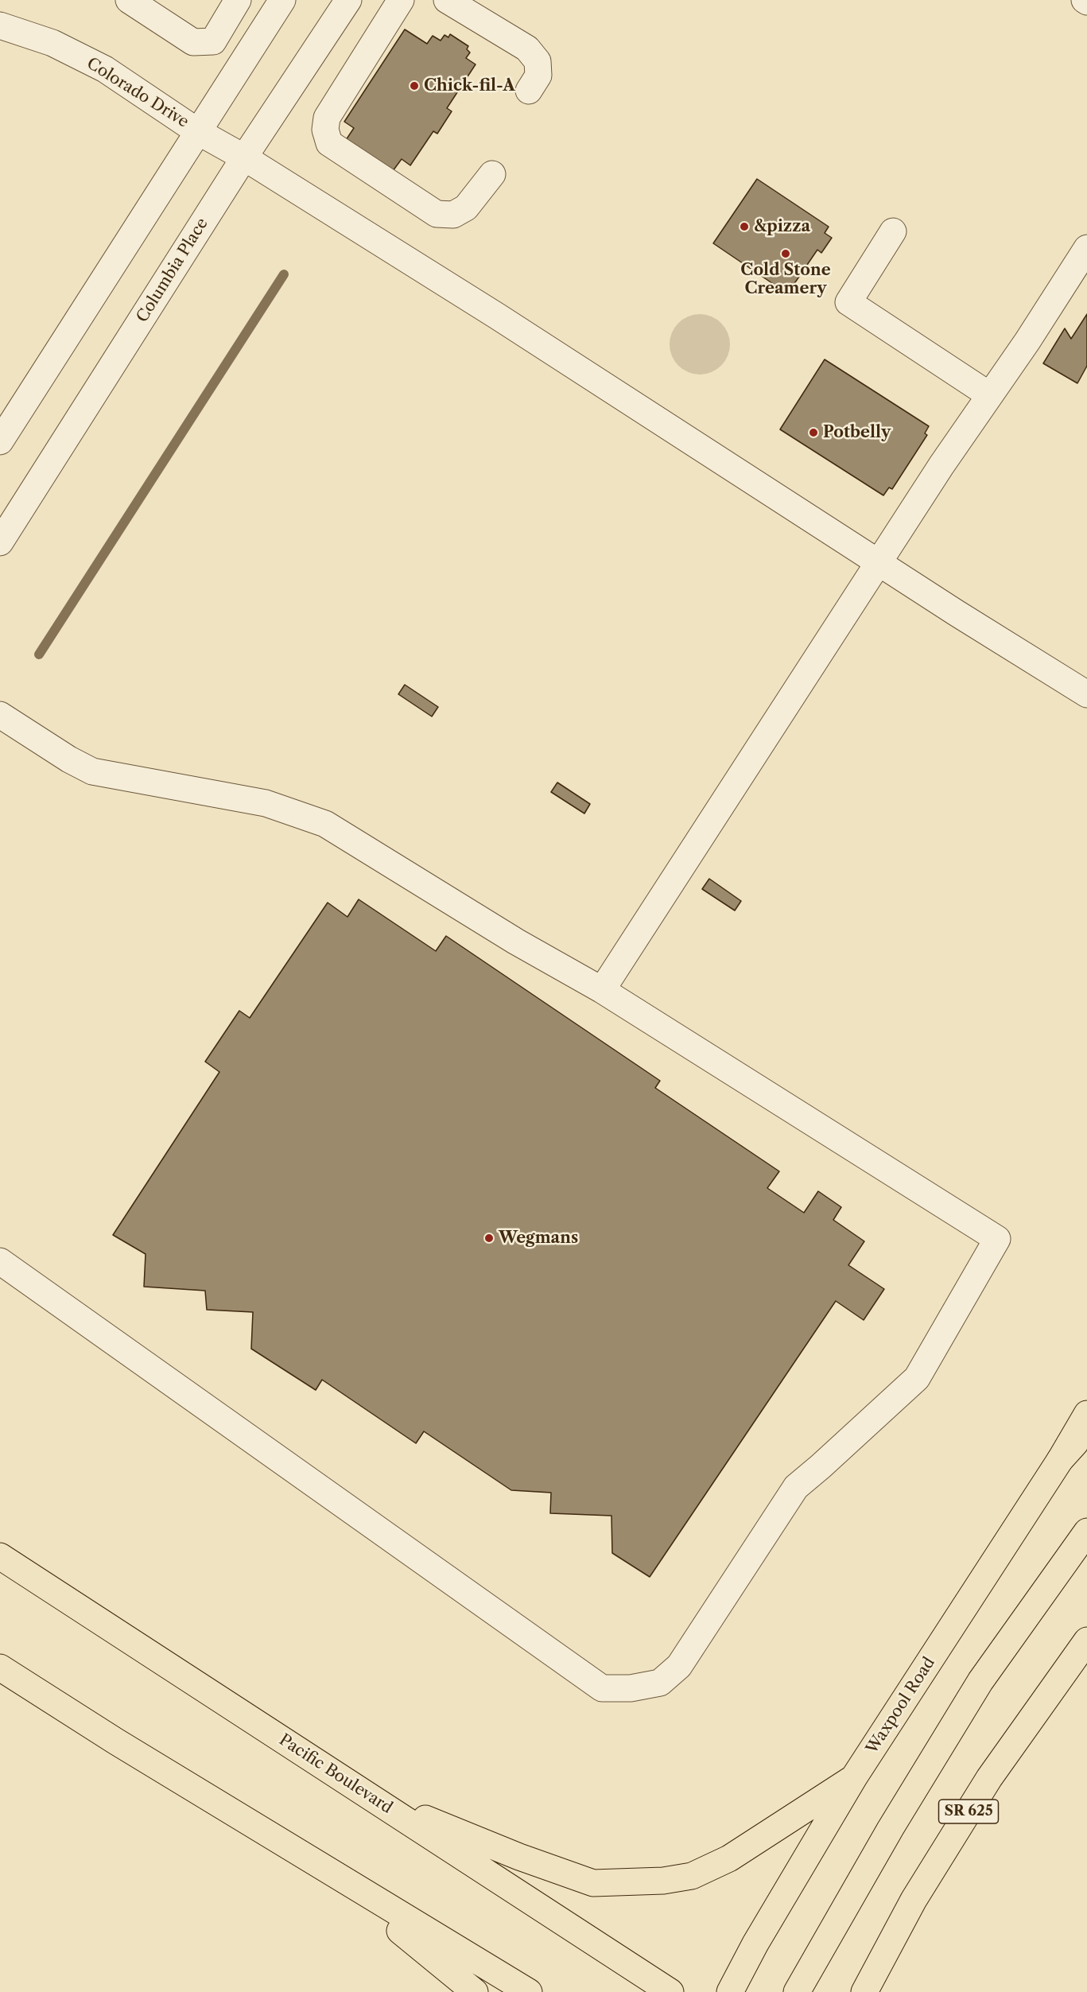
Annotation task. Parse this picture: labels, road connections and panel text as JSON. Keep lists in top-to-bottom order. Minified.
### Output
{"streets":{"main road":["Waxpool Road","Pacific Boulevard","SR 625"],"street":["Colorado Drive","Columbia Place"]},"crossings":[["Colorado Drive","Columbia Place"]],"places":["Chick-fil-A","&pizza","Cold Stone Creamery","Potbelly","Wegmans"]}
